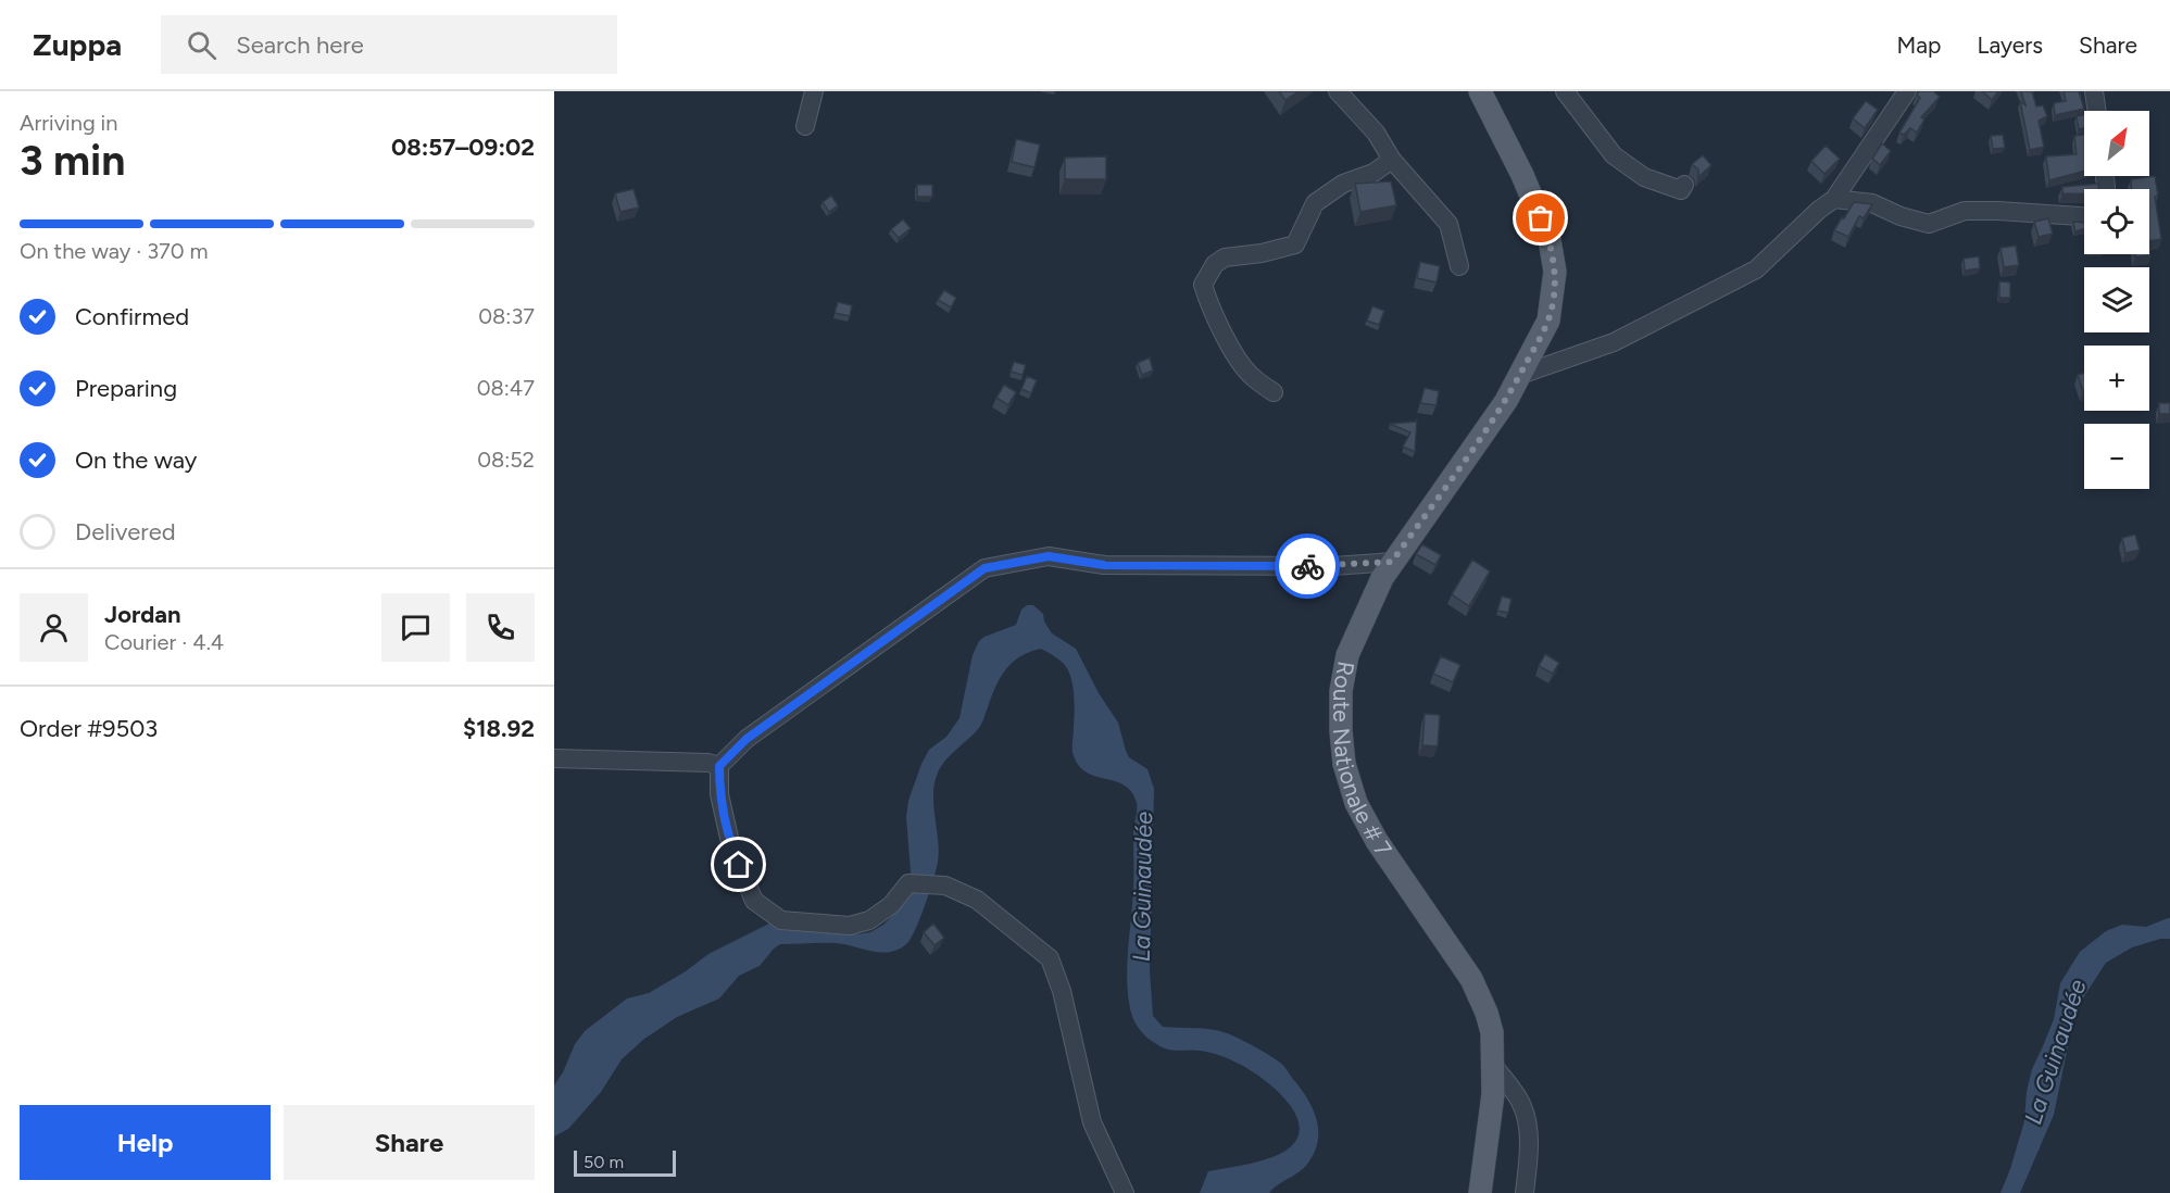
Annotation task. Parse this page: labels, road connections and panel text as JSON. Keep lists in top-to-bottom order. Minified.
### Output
{"streets":{"main road":["Route Nationale # 7"]},"water":["La Guinaudée"],"scale_bar":"50 m","north":"top right","page":{"header":"Zuppa","search":"Search here","nav":["Map","Layers","Share"],"heading":["3 min","Arriving in","08:57–09:02"],"panel":["Jordan","Courier · 4.4","Order #9503","$18.92"],"map_buttons":["+","−"],"bar":"On the way · 370 m","list":[["Confirmed","08:37"],["Preparing","08:47"],["On the way","08:52"],"Delivered"],"buttons":["Help","Share"],"scale":"50 m"}}
